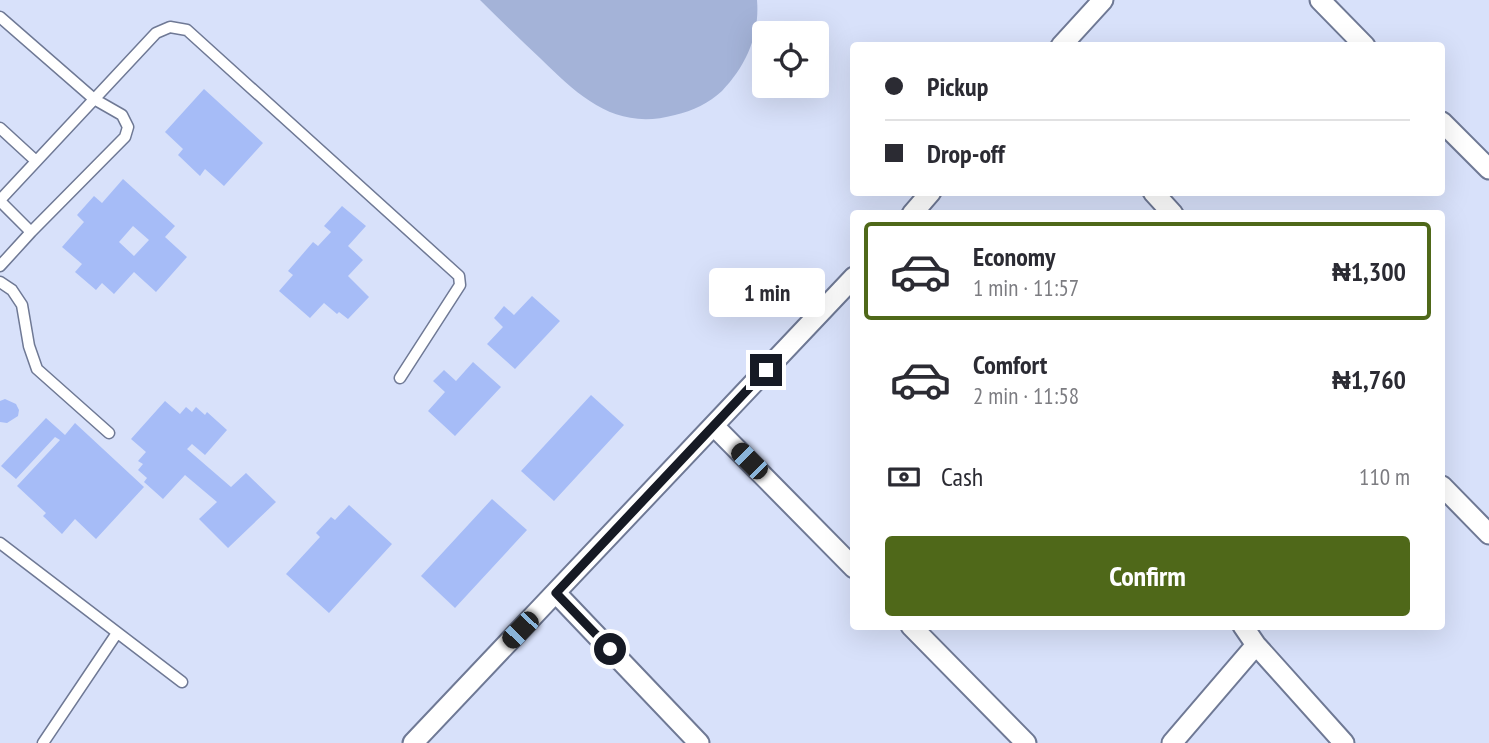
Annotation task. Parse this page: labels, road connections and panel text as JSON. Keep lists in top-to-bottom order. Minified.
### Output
{"page":{"banner":["Pickup","Drop-off"],"list":[{"name":"Economy","note":"1 min · 11:57","value":"₦1,300"},{"name":"Comfort","note":"2 min · 11:58","value":"₦1,760"}],"bubble":"1 min","pay":["Cash","110 m"],"buttons":"Confirm"}}
